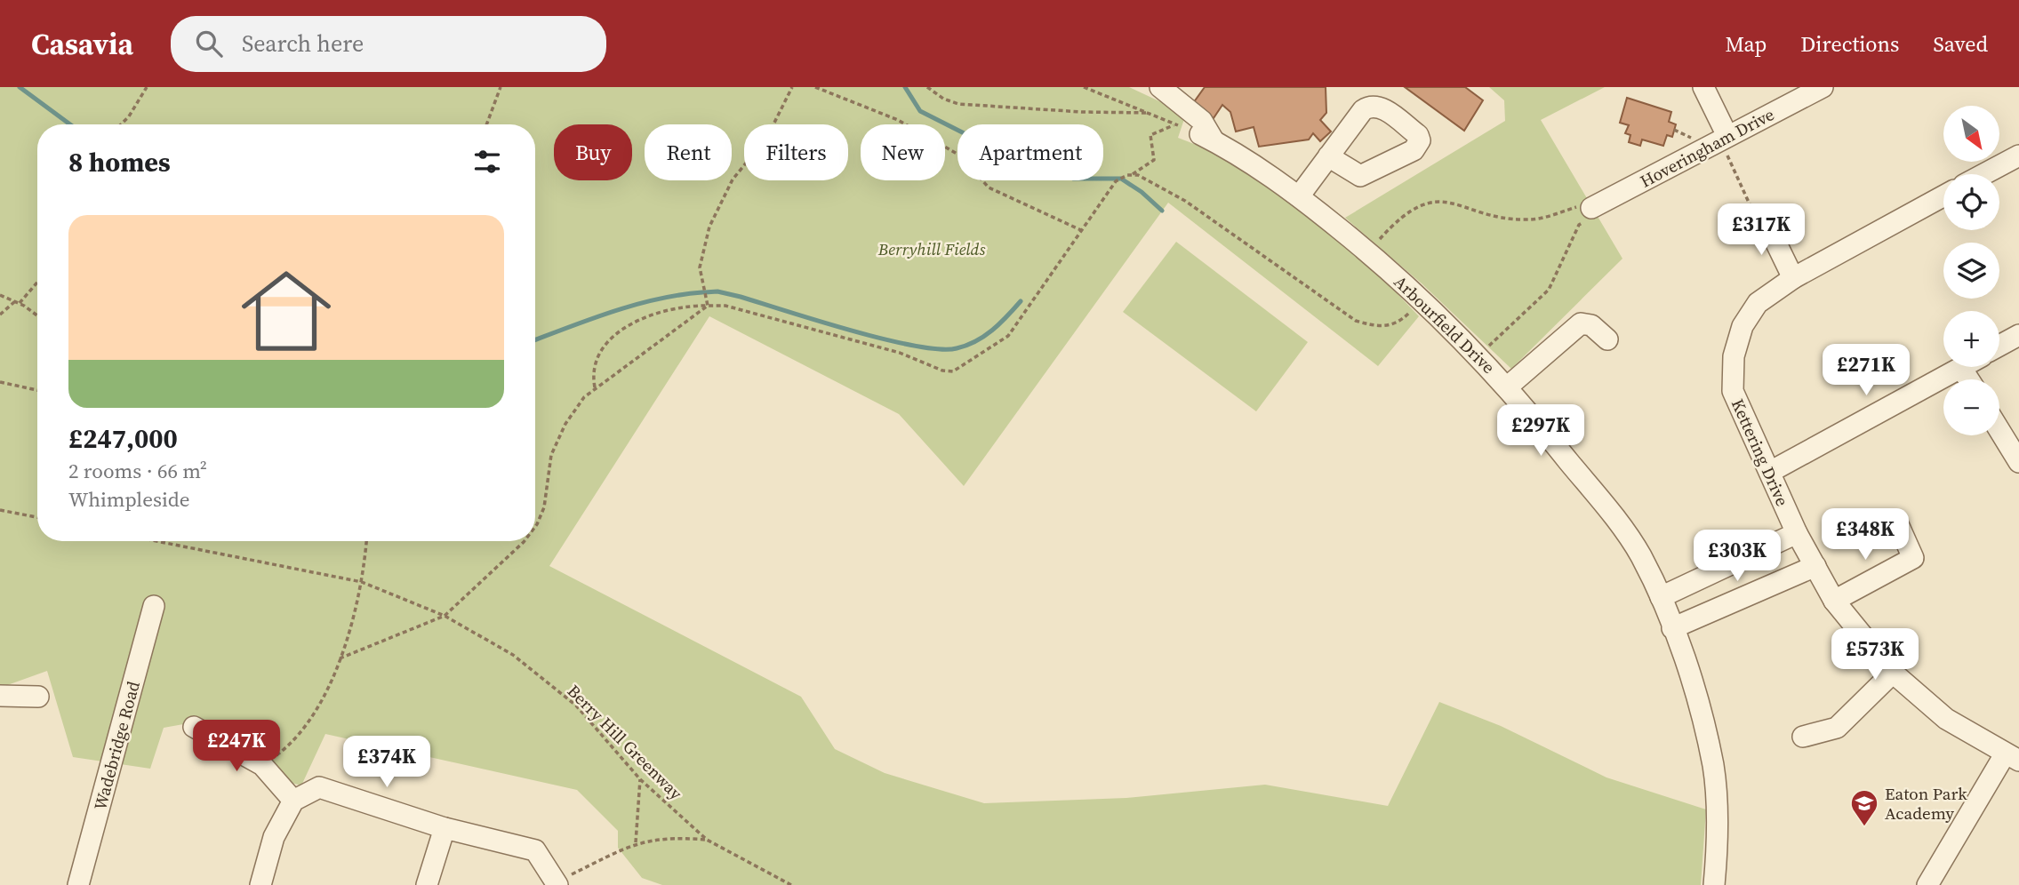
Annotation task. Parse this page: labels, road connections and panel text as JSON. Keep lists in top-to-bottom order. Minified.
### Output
{"streets":{"street":["Hoveringham Drive","Arbourfield Drive","Kettering Drive","Wadebridge Road"],"path":["Berry Hill Greenway"]},"parks":["Berryhill Fields"],"places":{"school or university":["Eaton Park Academy"]},"north":"bottom right","page":{"header":"Casavia","search":"Search here","nav":["Map","Directions","Saved"],"map_buttons":["+","−"],"chip":["Buy","Rent","Filters","New","Apartment"],"heading":"8 homes","list":[{"name":"£247,000","note":"2 rooms · 66 m² · Whimpleside"}],"price":["£317K","£271K","£297K","£348K","£303K","£573K","£247K","£374K"]}}
